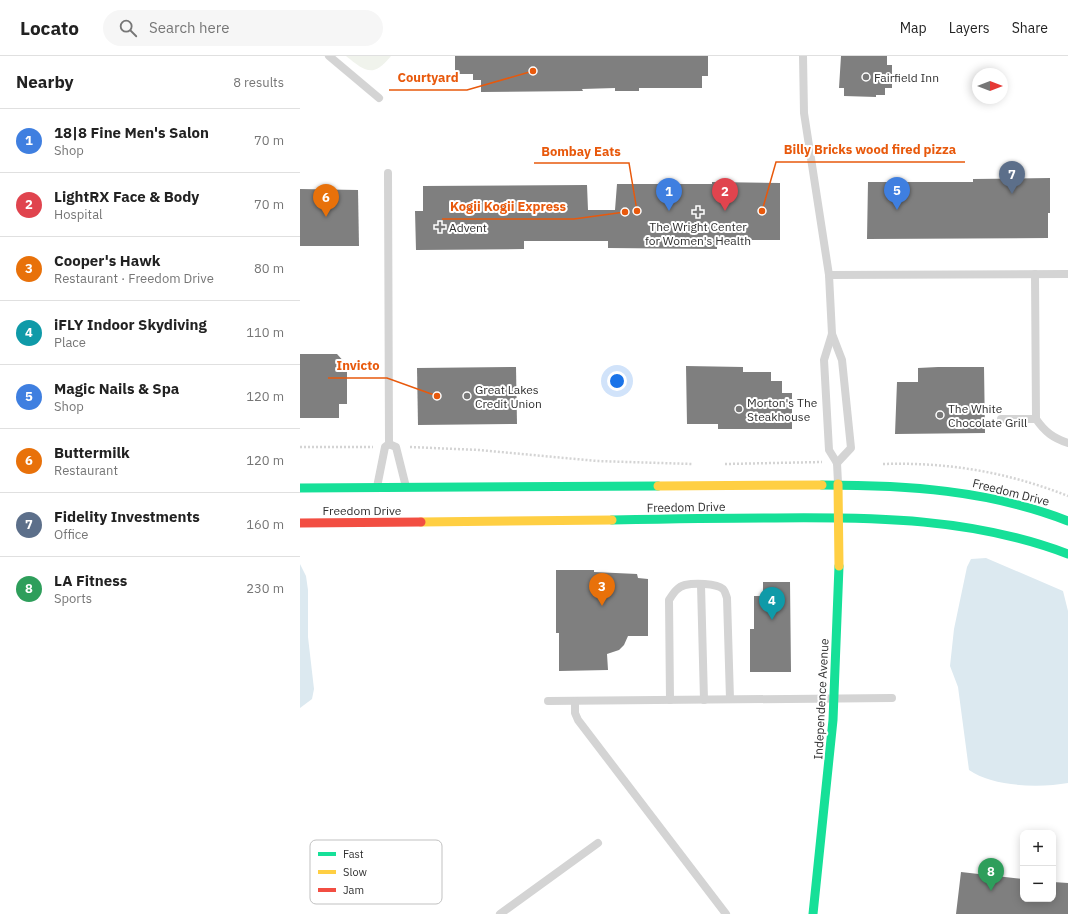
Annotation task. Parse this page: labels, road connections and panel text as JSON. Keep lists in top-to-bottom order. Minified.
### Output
{"streets":{"street":["Freedom Drive","Independence Avenue"]},"crossings":[["Freedom Drive","Independence Avenue"]],"places":{"other":["Courtyard","Fairfield Inn","Bombay Eats","Billy Bricks wood fired pizza","Kogii Kogii Express","Invicto","Great Lakes Credit Union","Morton's The Steakhouse","The White Chocolate Grill"],"health":["The Wright Center for Women's Health","Advent"]},"legend":["Fast","Slow","Jam"],"north":"right","page":{"header":"Locato","search":"Search here","nav":["Map","Layers","Share"],"heading":["Nearby","8 results"],"list":[{"mark":"1","name":"18|8 Fine Men's Salon","note":"Shop","value":"70 m"},{"mark":"2","name":"LightRX Face & Body","note":"Hospital","value":"70 m"},{"mark":"3","name":"Cooper's Hawk","note":"Restaurant · Freedom Drive","value":"80 m"},{"mark":"4","name":"iFLY Indoor Skydiving","note":"Place","value":"110 m"},{"mark":"5","name":"Magic Nails & Spa","note":"Shop","value":"120 m"},{"mark":"6","name":"Buttermilk","note":"Restaurant","value":"120 m"},{"mark":"7","name":"Fidelity Investments","note":"Office","value":"160 m"},{"mark":"8","name":"LA Fitness","note":"Sports","value":"230 m"}],"pins":["7","5","1","2","6","3","4","8"],"map_buttons":["+","−"]}}
